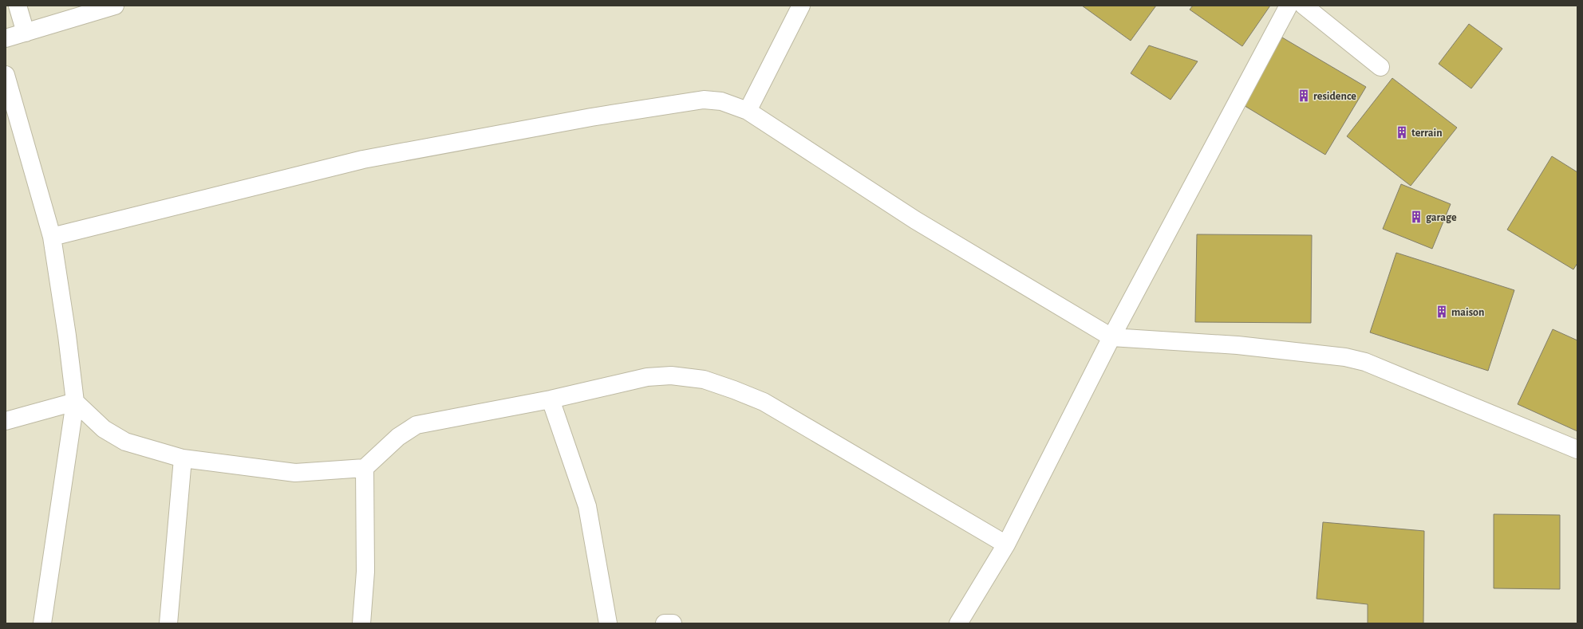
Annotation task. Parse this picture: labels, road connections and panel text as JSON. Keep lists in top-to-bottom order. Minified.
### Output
{"places":{"building":["residence","terrain","garage","maison"]}}
